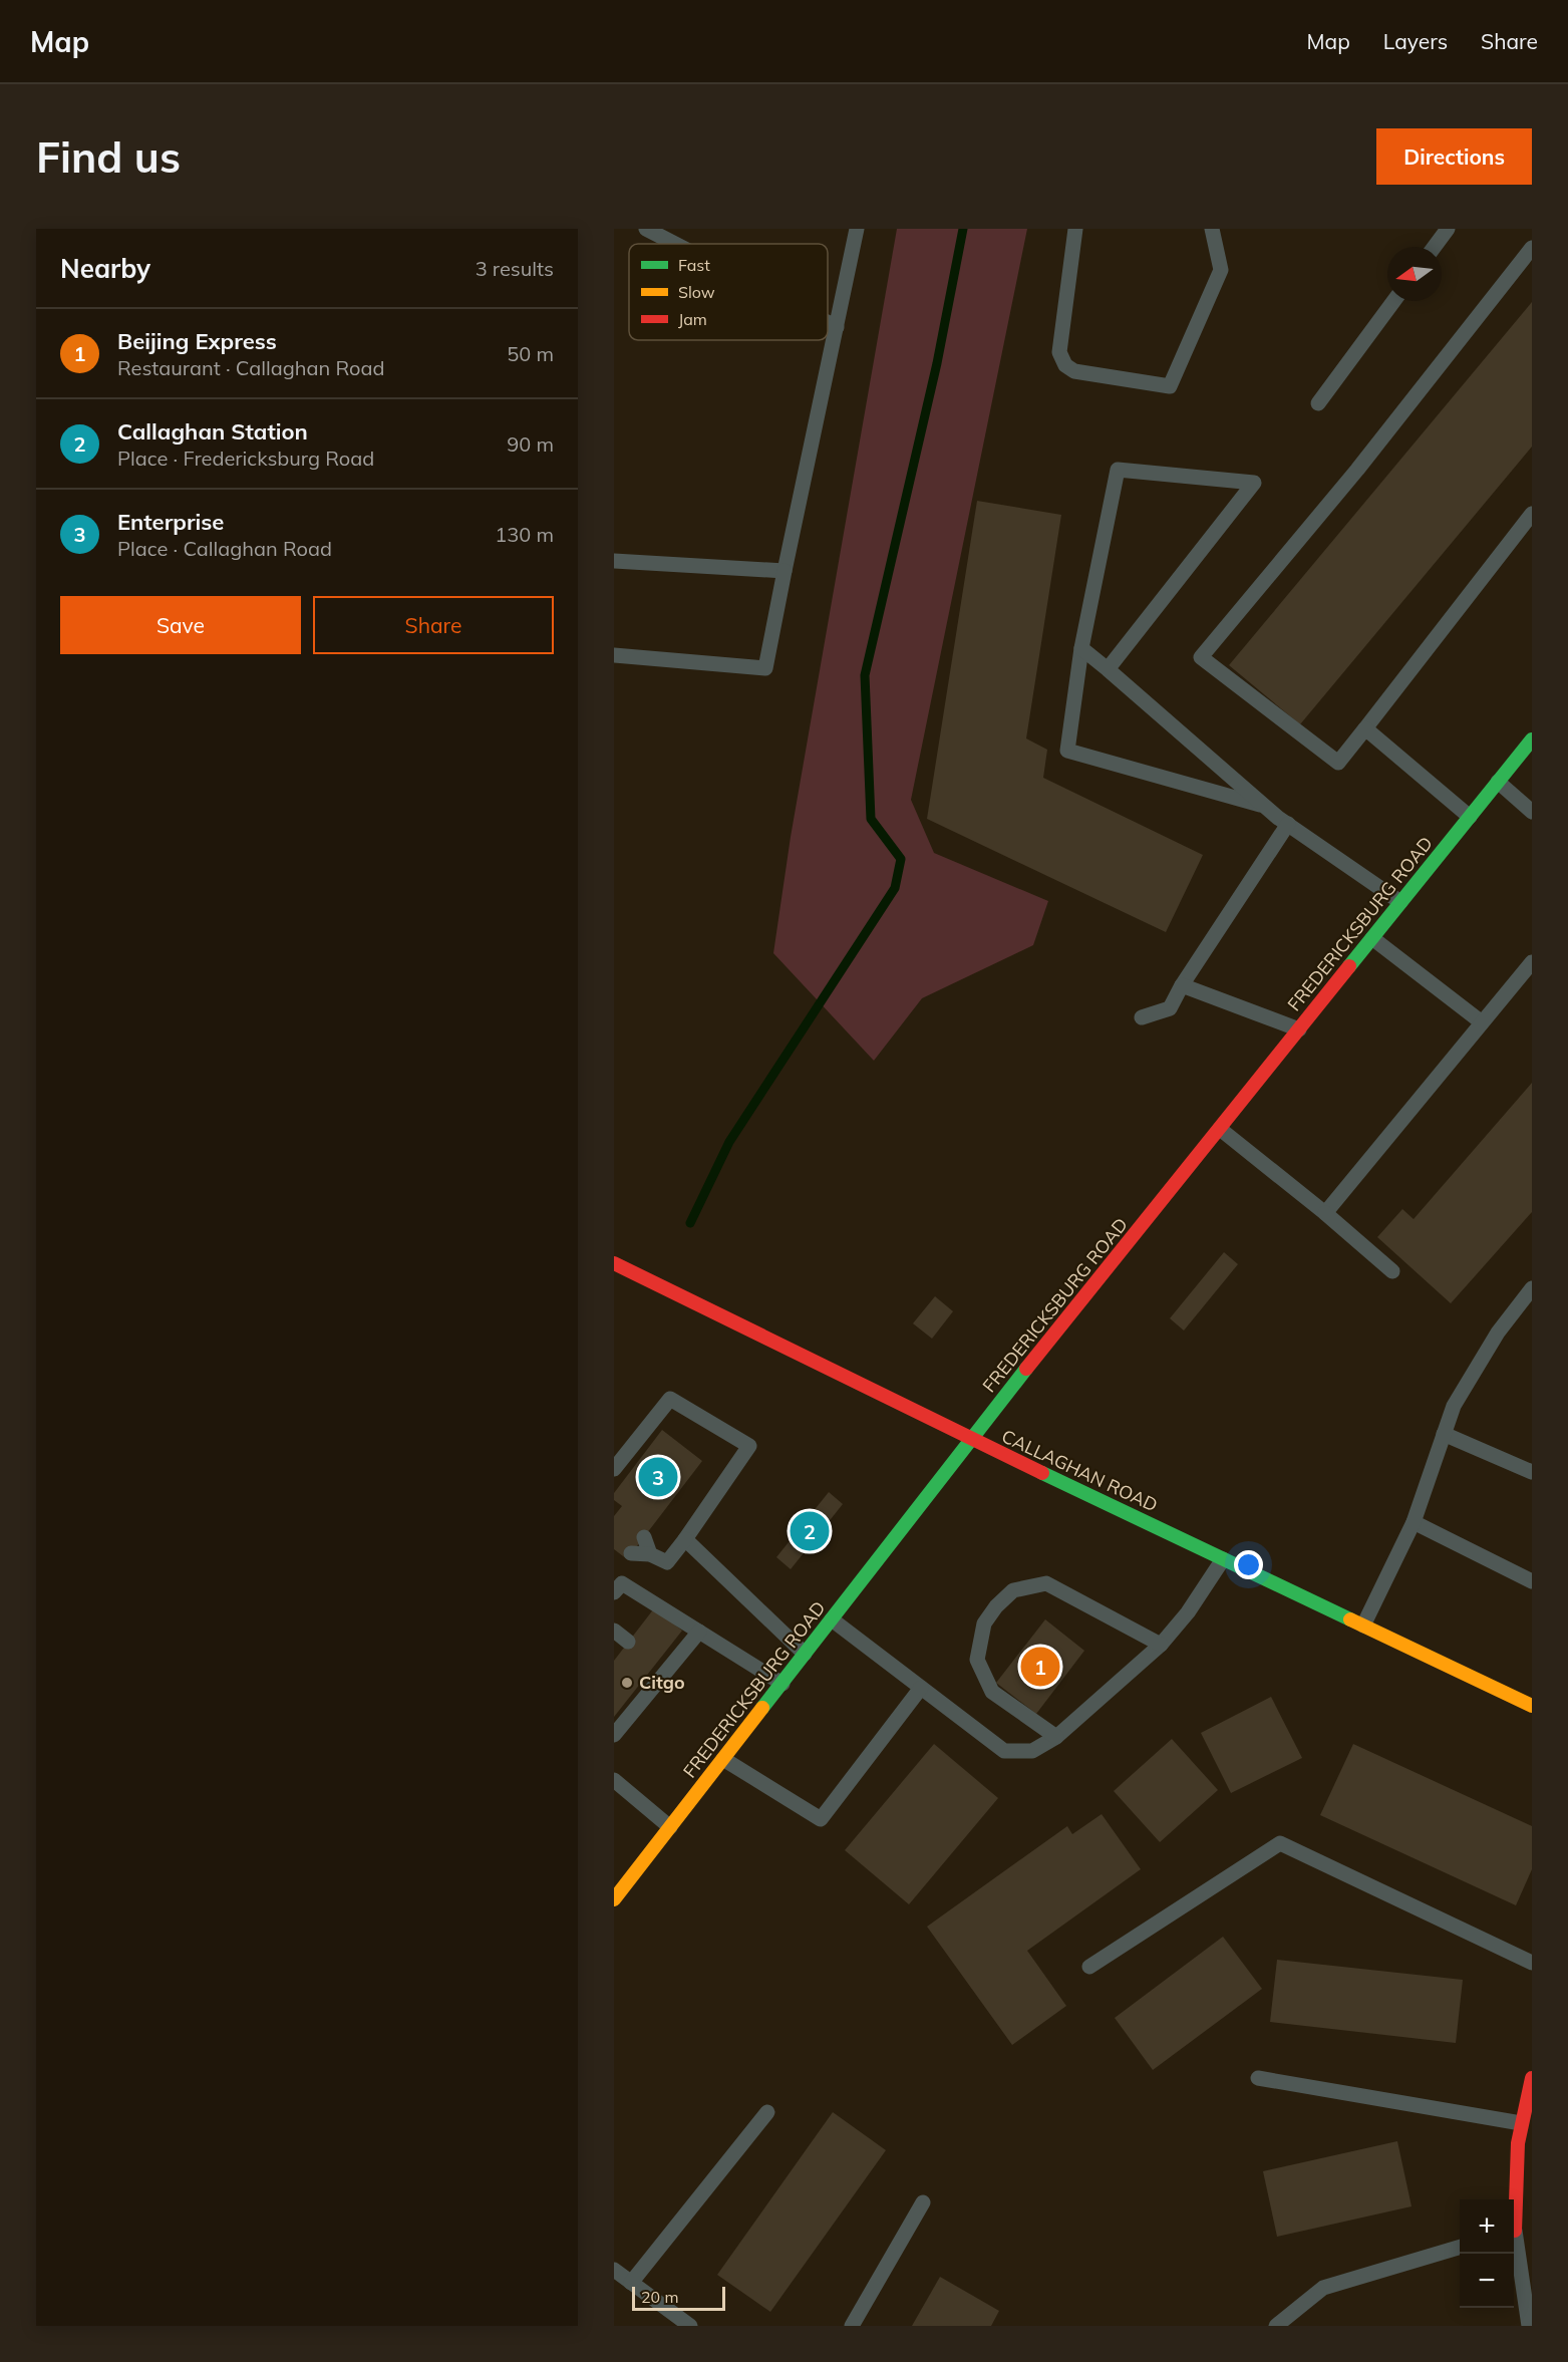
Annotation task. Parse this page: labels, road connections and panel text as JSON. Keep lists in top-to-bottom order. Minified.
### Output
{"streets":{"main road":["FREDERICKSBURG ROAD","CALLAGHAN ROAD"]},"crossings":[["FREDERICKSBURG ROAD","CALLAGHAN ROAD"]],"places":["Citgo"],"legend":["Fast","Slow","Jam"],"scale_bar":"20 m","north":"left","page":{"header":"Map","nav":["Map","Layers","Share"],"buttons":["Directions",["Save","Share"]],"title":"Find us","heading":["Nearby","3 results"],"list":[{"mark":"1","name":"Beijing Express","note":"Restaurant · Callaghan Road","value":"50 m"},{"mark":"2","name":"Callaghan Station","note":"Place · Fredericksburg Road","value":"90 m"},{"mark":"3","name":"Enterprise","note":"Place · Callaghan Road","value":"130 m"}],"pins":["3","2","1"],"map_buttons":["+","−"],"scale":"20 m"}}
